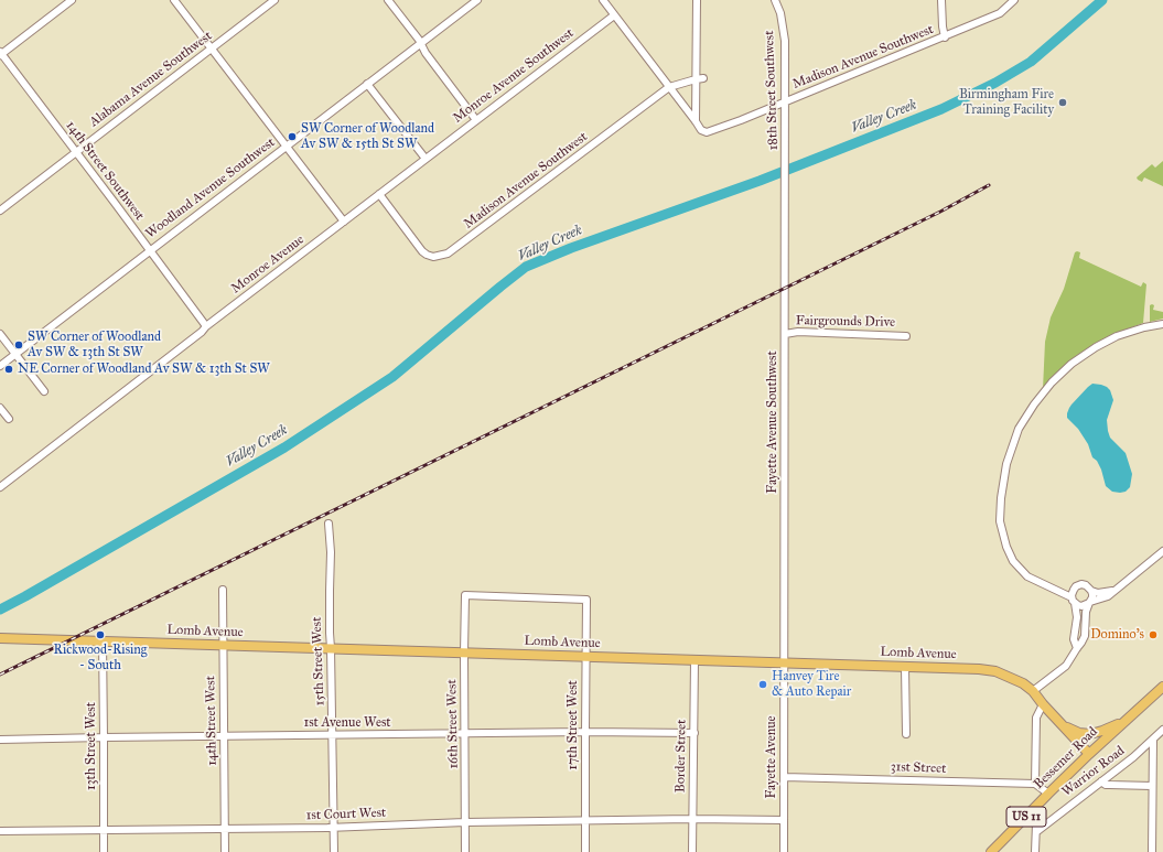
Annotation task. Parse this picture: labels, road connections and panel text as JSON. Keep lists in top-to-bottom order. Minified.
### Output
{"streets":{"main road":["Lomb Avenue","Bessemer Road","US 11"],"street":["Madison Avenue Southwest","Monroe Avenue Southwest","Alabama Avenue Southwest","18th Street Southwest","14th Street Southwest","Woodland Avenue Southwest","Monroe Avenue","Fairgrounds Drive","Fayette Avenue Southwest","15th Street West","14th Street West","1st Avenue West","16th Street West","17th Street West","13th Street West","Border Street","Fayette Avenue","31st Street","Warrior Road","1st Court West"]},"crossings":[["Madison Avenue Southwest","Monroe Avenue Southwest"],["Madison Avenue Southwest","18th Street Southwest"],["Monroe Avenue Southwest","Monroe Avenue"],["Alabama Avenue Southwest","14th Street Southwest"],["18th Street Southwest","Fayette Avenue Southwest"],["14th Street Southwest","Woodland Avenue Southwest"],["14th Street Southwest","Monroe Avenue"],["Fairgrounds Drive","Fayette Avenue Southwest"],["Fayette Avenue Southwest","Lomb Avenue"],["Fayette Avenue Southwest","Fayette Avenue"],["Lomb Avenue","15th Street West"],["Lomb Avenue","14th Street West"],["Lomb Avenue","16th Street West"],["Lomb Avenue","17th Street West"],["Lomb Avenue","13th Street West"],["Lomb Avenue","Border Street"],["Lomb Avenue","Fayette Avenue"],["Lomb Avenue","Bessemer Road"],["15th Street West","1st Avenue West"],["15th Street West","1st Court West"],["14th Street West","1st Avenue West"],["14th Street West","1st Court West"],["1st Avenue West","16th Street West"],["1st Avenue West","17th Street West"],["1st Avenue West","13th Street West"],["1st Avenue West","Border Street"],["16th Street West","17th Street West"],["16th Street West","1st Court West"],["17th Street West","1st Court West"],["13th Street West","1st Court West"],["Border Street","1st Court West"],["Fayette Avenue","31st Street"]],"water":["Valley Creek"],"places":["Birmingham Fire Training Facility","SW Corner of Woodland Av SW & 15th St SW","SW Corner of Woodland Av SW & 13th St SW","NE Corner of Woodland Av SW & 13th St SW","Rickwood-Rising - South","Domino's","Hanvey Tire & Auto Repair"]}
